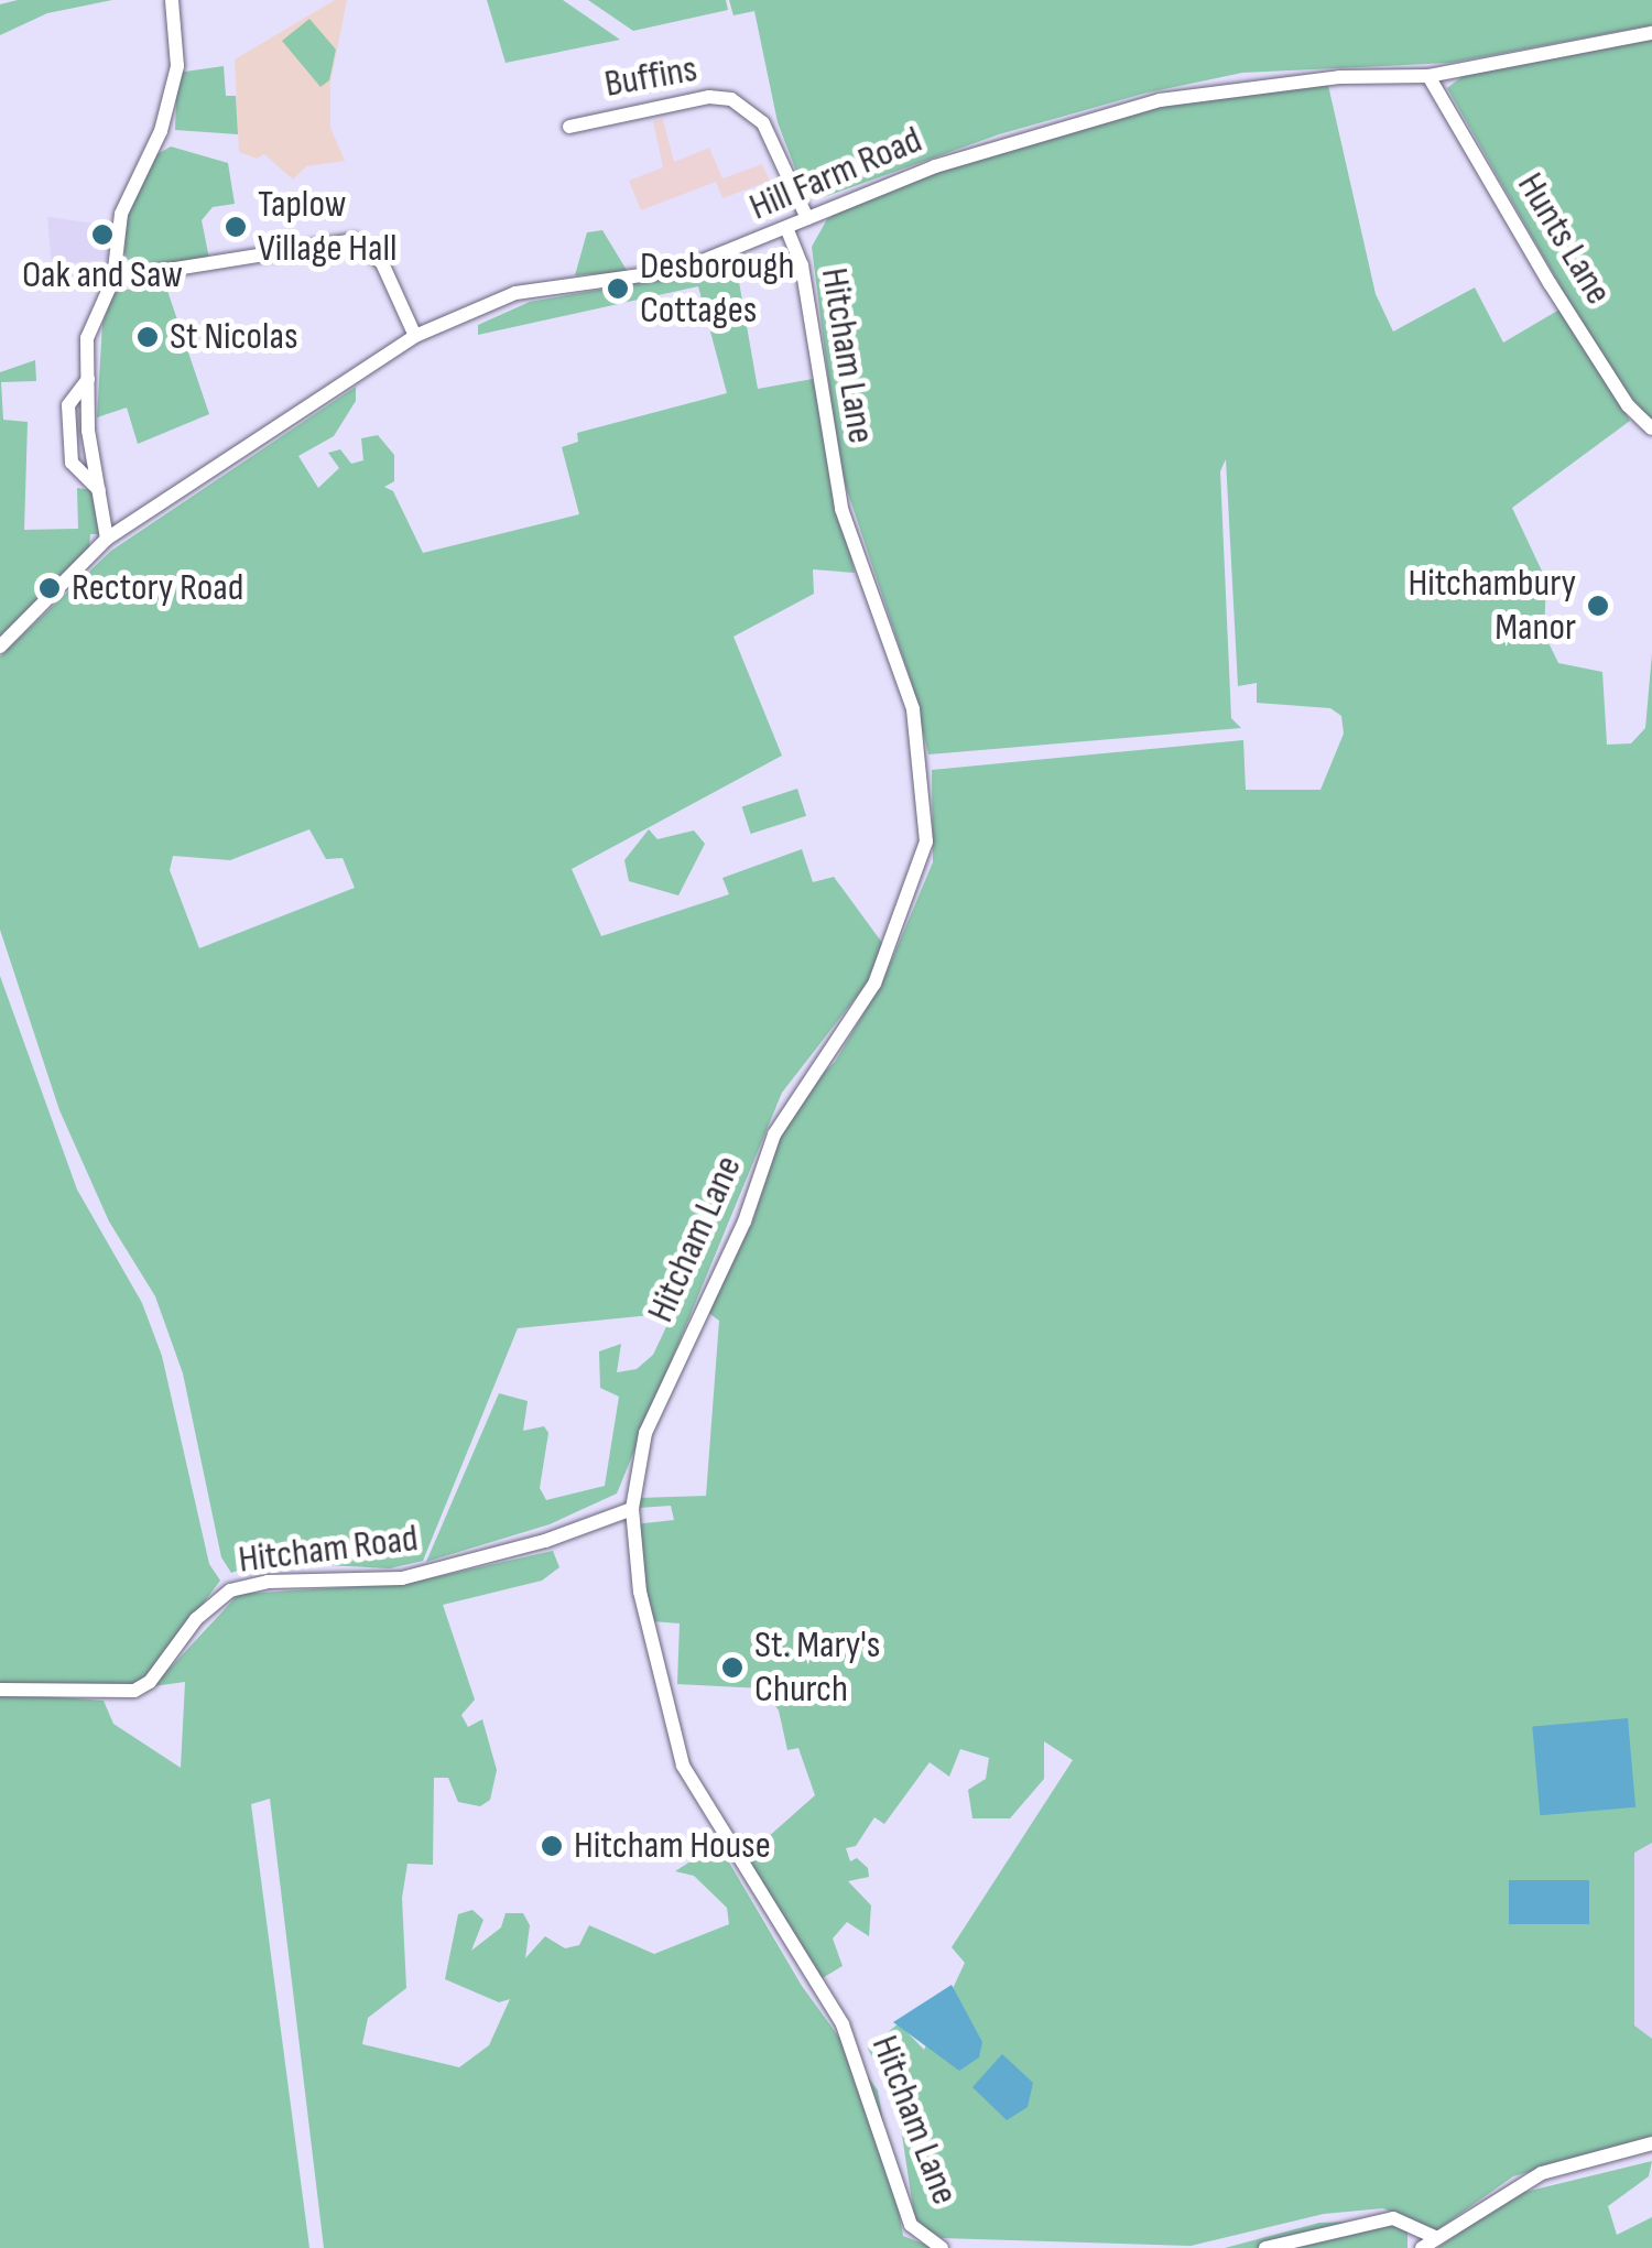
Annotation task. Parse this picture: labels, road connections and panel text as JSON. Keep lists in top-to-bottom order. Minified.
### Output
{"streets":{"street":["Buffins","Hill Farm Road","Hunts Lane","Hitcham Lane","Hitcham Road"]},"crossings":[["Buffins","Hill Farm Road"],["Hill Farm Road","Hunts Lane"],["Hill Farm Road","Hitcham Lane"],["Hitcham Lane","Hitcham Road"]],"places":["Taplow Village Hall","Oak and Saw","Desborough Cottages","St Nicolas","Rectory Road","Hitchambury Manor","St. Mary's Church","Hitcham House"]}
